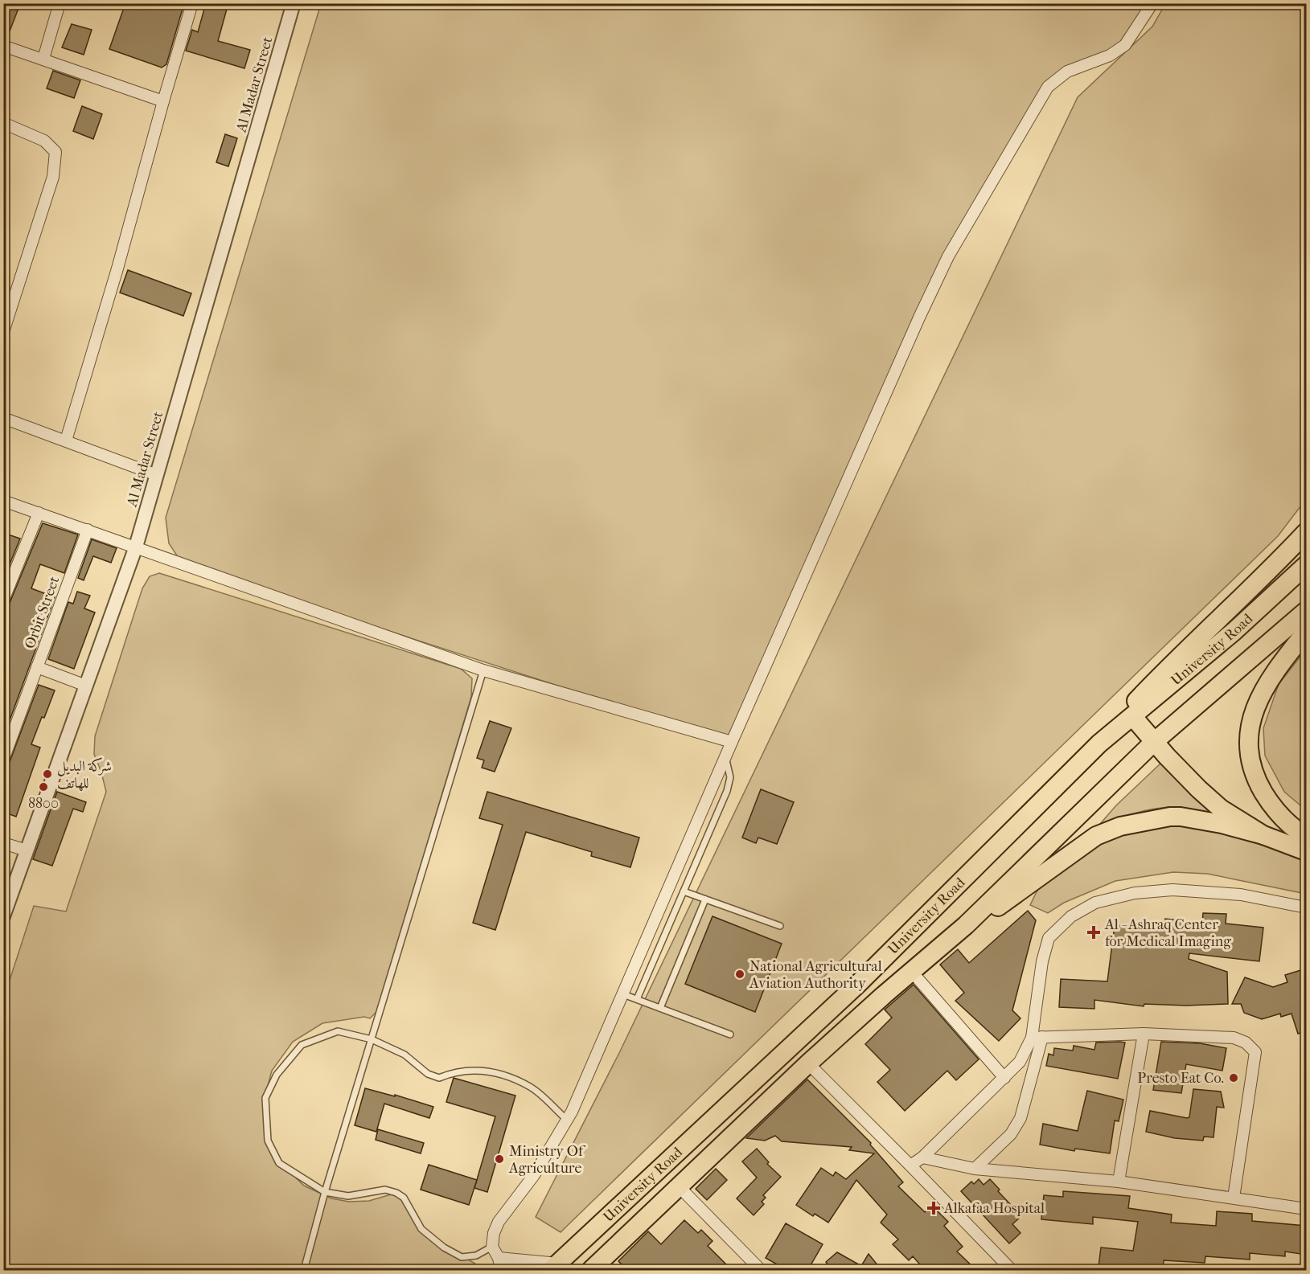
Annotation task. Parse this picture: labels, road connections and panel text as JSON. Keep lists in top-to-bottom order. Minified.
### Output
{"streets":{"highway":["University Road"],"street":["Al Madar Street","Orbit Street"]},"places":{"other":["شركة البديل للهاتف","8800","National Agricultural Aviation Authority","Presto Eat Co.","Ministry Of Agriculture"],"health":["Al - Ashraq Center for Medical Imaging","Alkafaa Hospital"]}}
